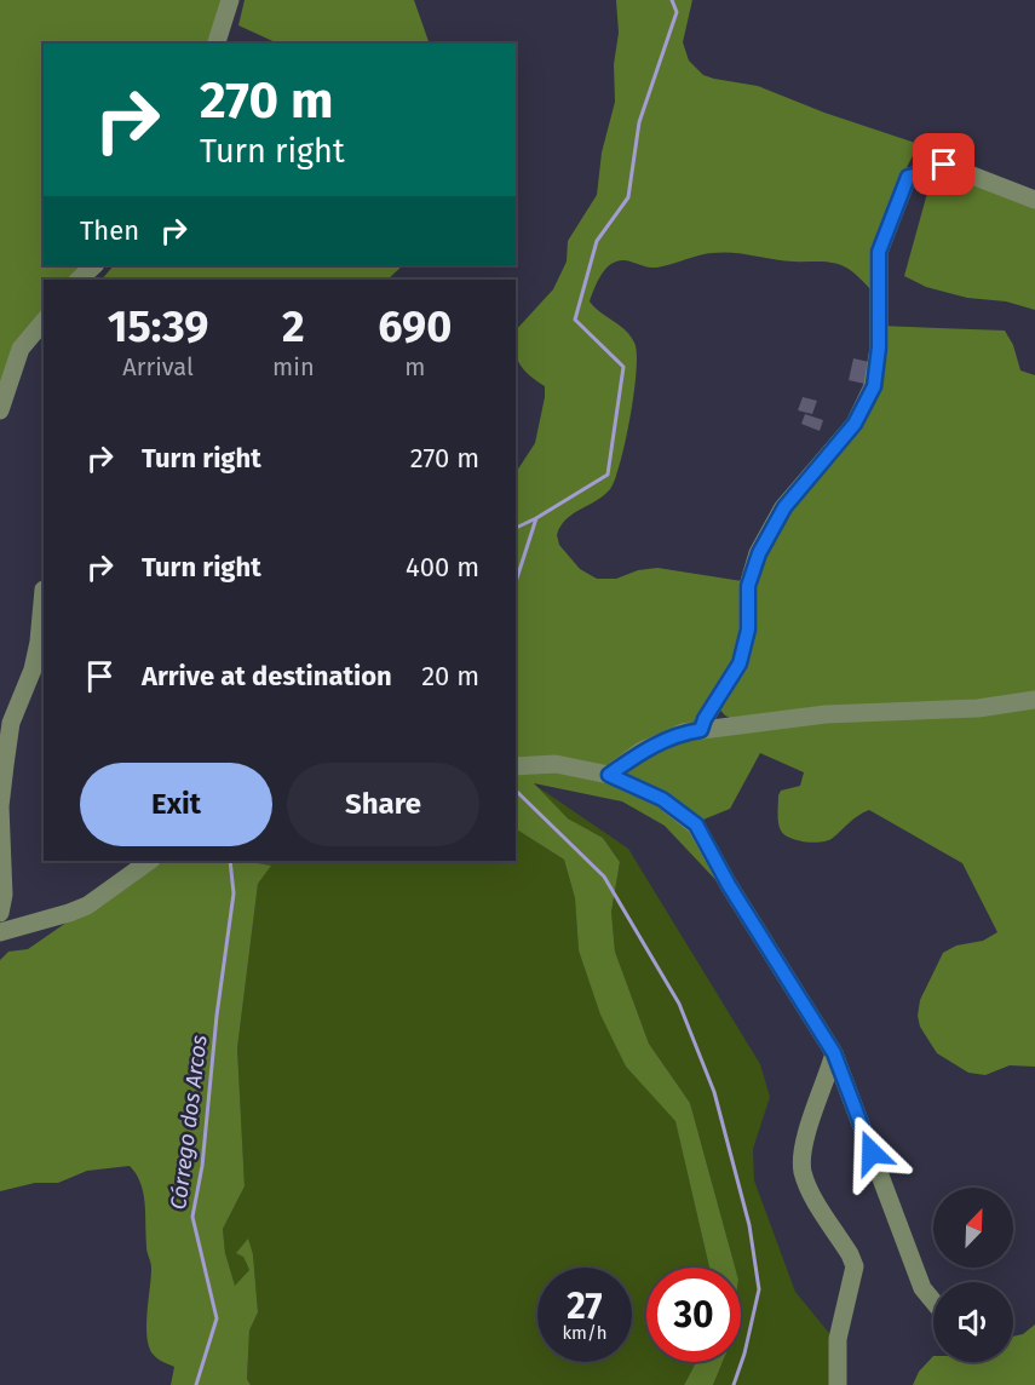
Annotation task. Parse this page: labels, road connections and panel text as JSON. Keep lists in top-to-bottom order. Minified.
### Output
{"water":["Córrego dos Arcos"],"north":"top right","page":{"turn":["270 m","Turn right"],"then":"Then","eta":["15:39","Arrival","2","min","690","m"],"list":[{"name":"Turn right","value":"270 m"},{"name":"Turn right","value":"400 m"},{"name":"Arrive at destination","value":"20 m"}],"buttons":["Exit","Share"],"speed":"27 km/h","limit":"30"}}
